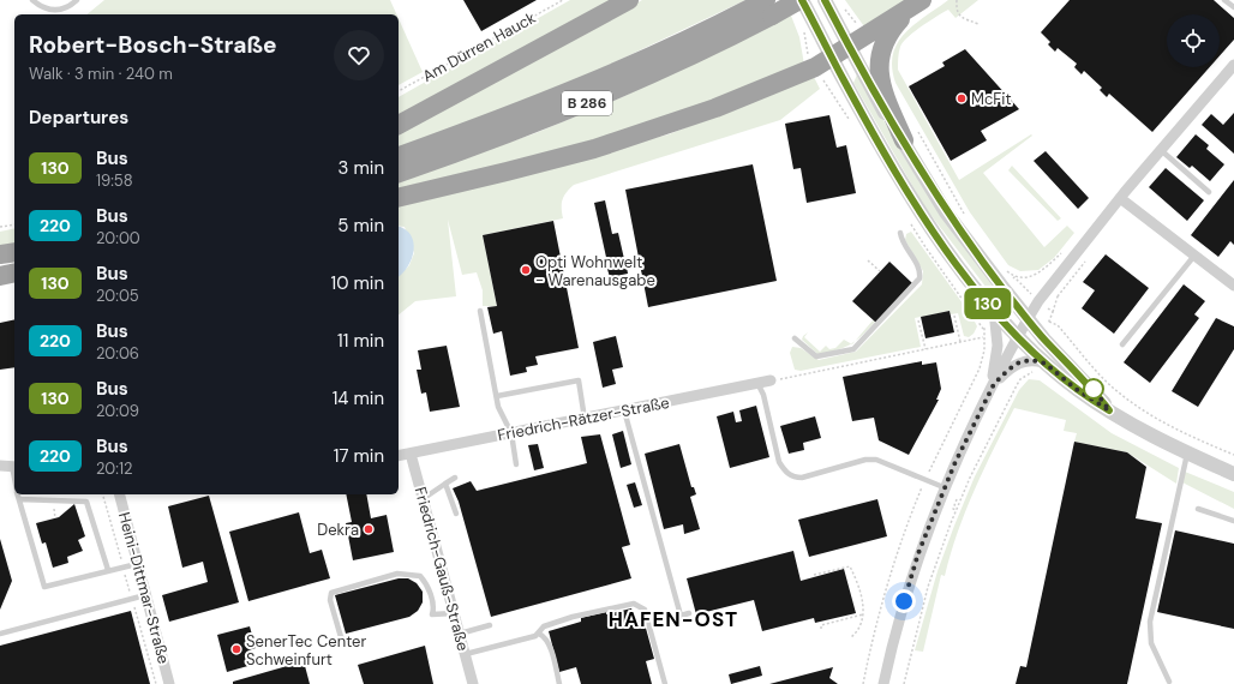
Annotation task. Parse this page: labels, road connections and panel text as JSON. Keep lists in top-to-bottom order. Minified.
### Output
{"streets":{"highway":["B 286"],"street":["Friedrich-Rätzer-Straße","Friedrich-Gauß-Straße","Heini-Dittmar-Straße"],"path":["Am Dürren Hauck"]},"crossings":[["Friedrich-Rätzer-Straße","Friedrich-Gauß-Straße"]],"districts":["HAFEN-OST"],"places":["McFit","Opti Wohnwelt - Warenausgabe","Dekra","SenerTec Center Schweinfurt"],"lines":["bus line 130"],"page":{"on_map":"130","heading":[["Robert-Bosch-Straße","Walk · 3 min · 240 m"],"Departures"],"list":[{"mark":"130","name":"Bus","note":"19:58","value":"3 min"},{"mark":"220","name":"Bus","note":"20:00","value":"5 min"},{"mark":"130","name":"Bus","note":"20:05","value":"10 min"},{"mark":"220","name":"Bus","note":"20:06","value":"11 min"},{"mark":"130","name":"Bus","note":"20:09","value":"14 min"},{"mark":"220","name":"Bus","note":"20:12","value":"17 min"}]}}
